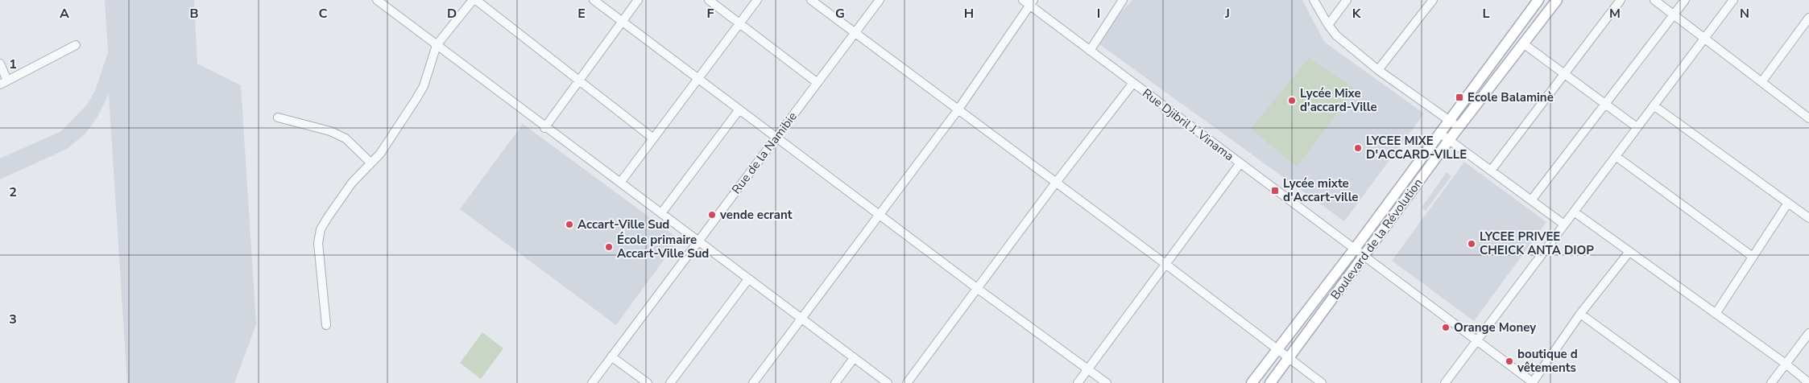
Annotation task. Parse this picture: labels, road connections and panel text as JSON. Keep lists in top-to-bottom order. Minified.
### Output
{"streets":{"main road":["Boulevard de la Révolution"],"street":["Rue Djibril J. Vinama","Rue de la Namibie"]},"crossings":[["Rue Djibril J. Vinama","Boulevard de la Révolution"]],"places":{"transit":["Ecole Balaminè","Lycée mixte d'Accart-ville"],"other":["Lycée Mixe d'accard-Ville","LYCEE MIXE D'ACCARD-VILLE","vende ecrant","Accart-Ville Sud","LYCEE PRIVEE CHEICK ANTA DIOP","École primaire Accart-Ville Sud","Orange Money","boutique d vêtements"]},"grid":{"columns":["A","B","C","D","E","F","G","H","I","J","K","L","M","N"],"rows":["1","2","3"]}}
